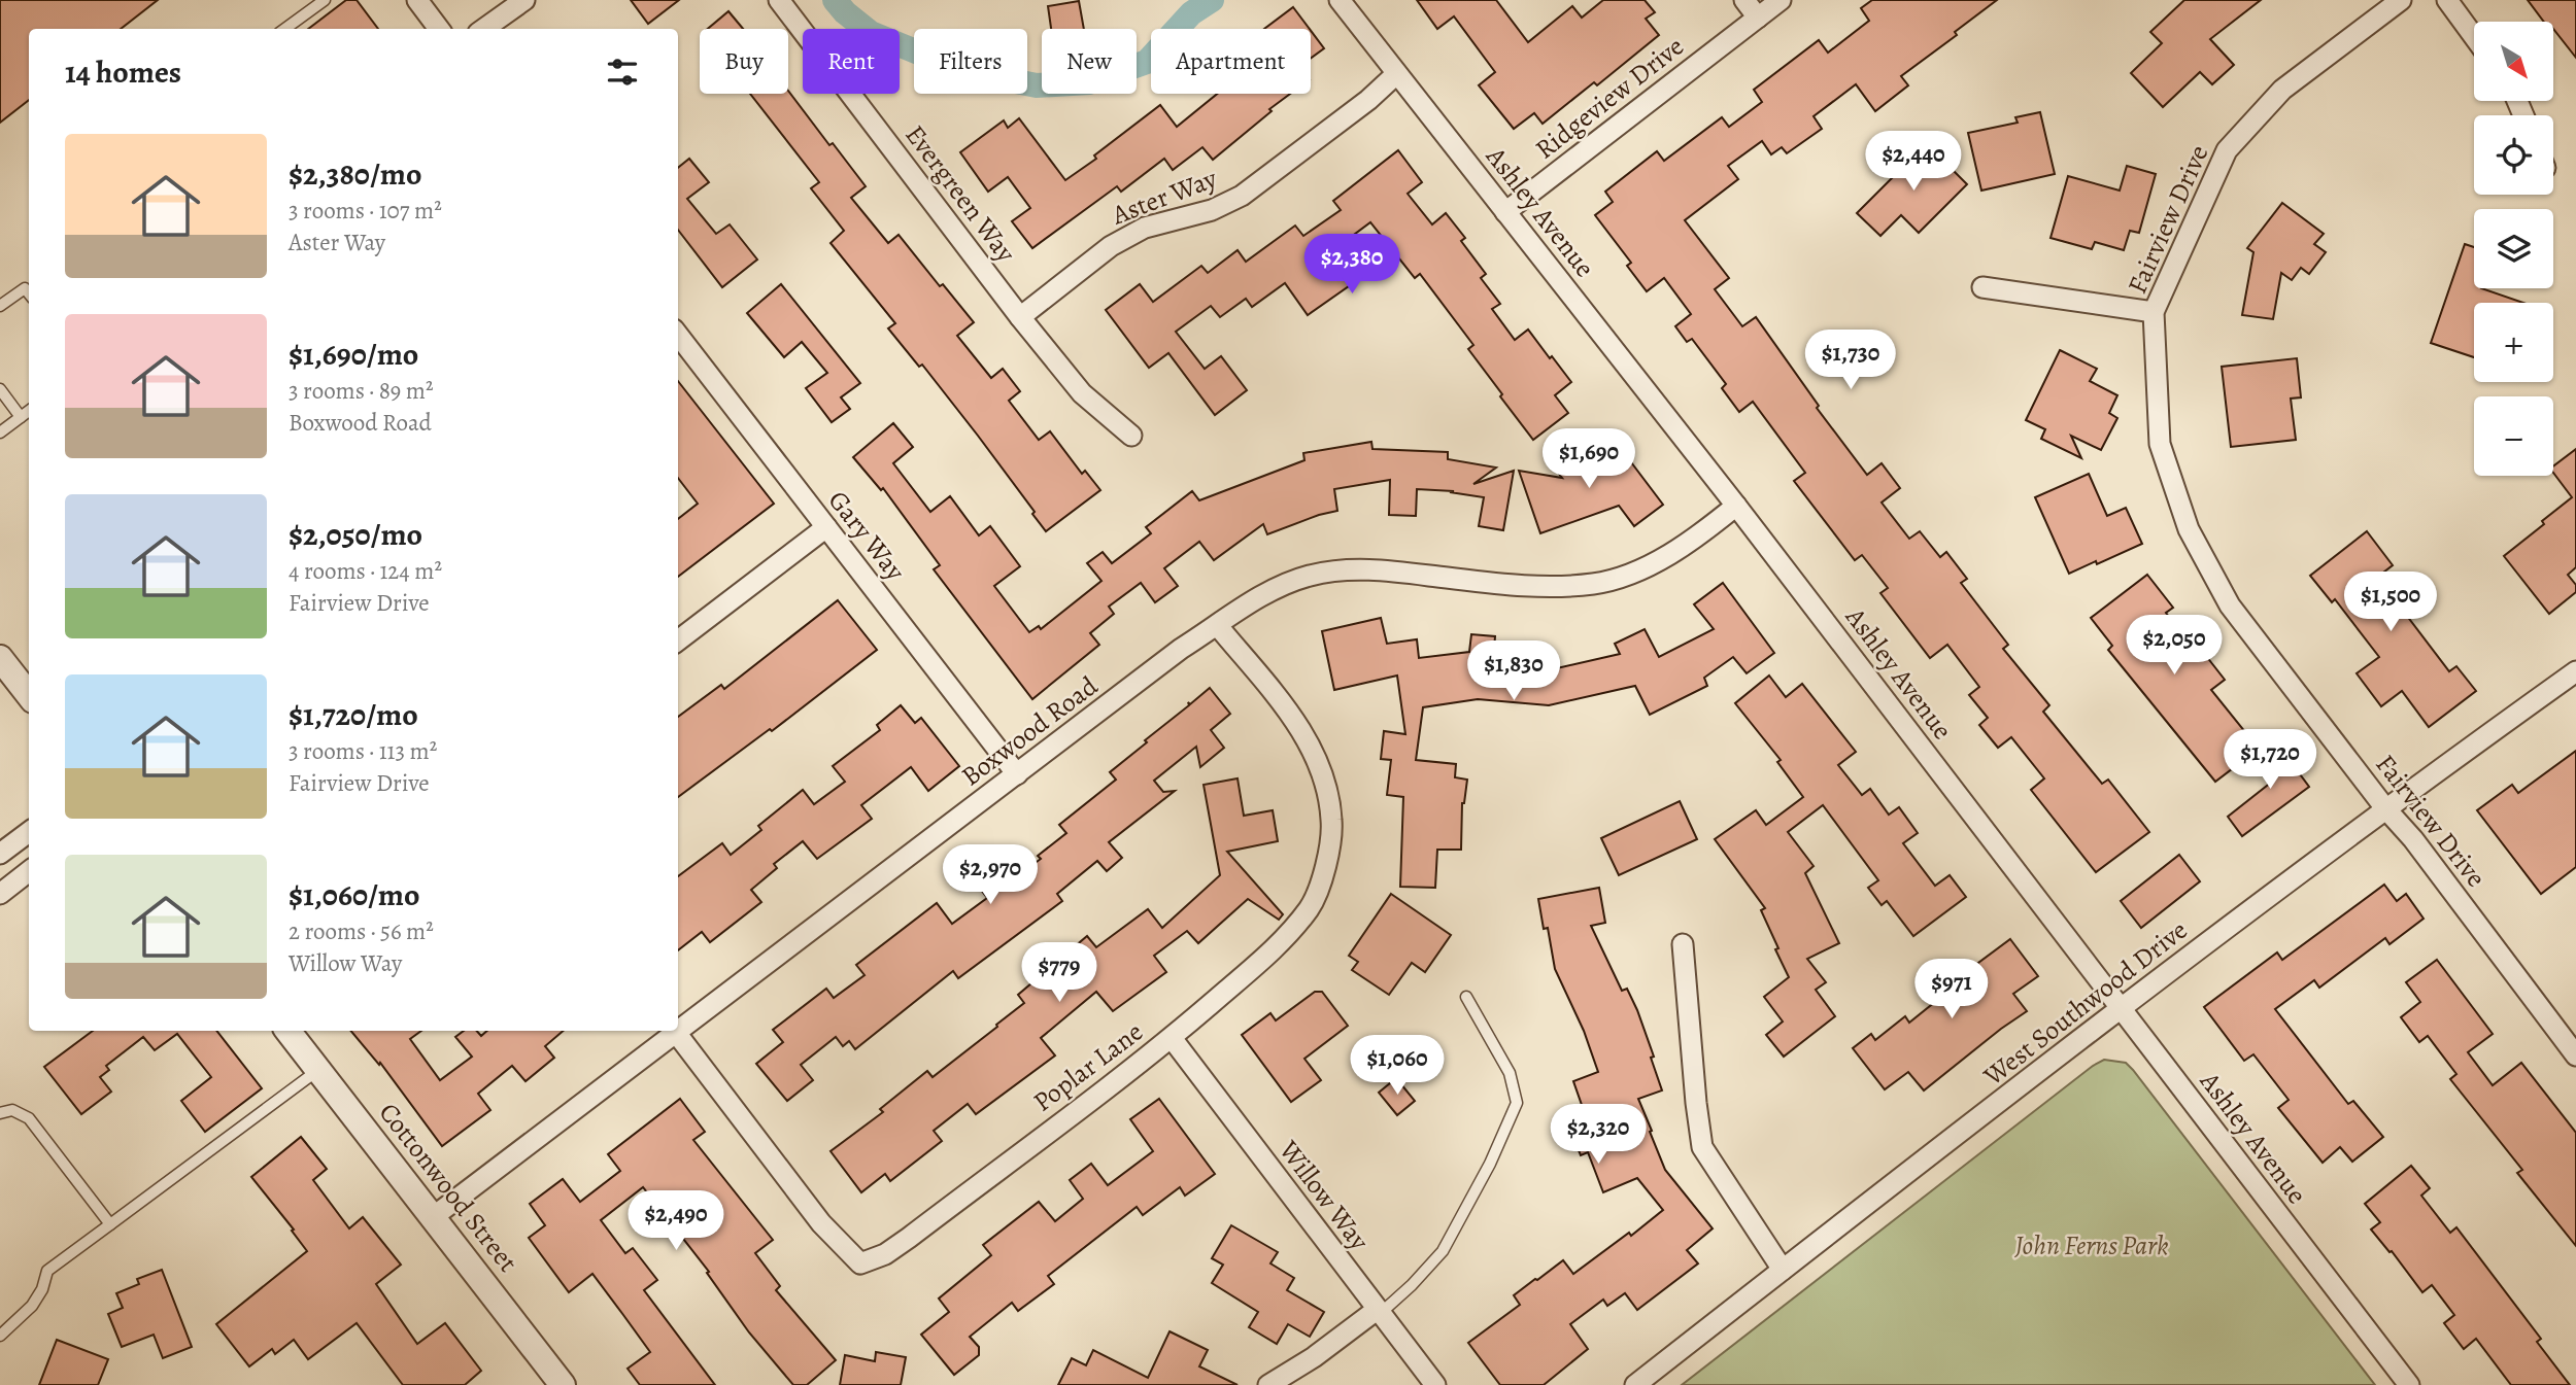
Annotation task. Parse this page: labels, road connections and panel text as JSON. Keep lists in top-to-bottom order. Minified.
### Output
{"streets":{"street":["Ridgeview Drive","Evergreen Way","Aster Way","Ashley Avenue","Fairview Drive","Gary Way","Boxwood Road","West Southwood Drive","Poplar Lane","Cottonwood Street","Willow Way"]},"crossings":[["Ridgeview Drive","Ashley Avenue"],["Evergreen Way","Aster Way"],["Aster Way","Ashley Avenue"],["Ashley Avenue","Boxwood Road"],["Ashley Avenue","West Southwood Drive"],["Fairview Drive","West Southwood Drive"],["Gary Way","Boxwood Road"],["Boxwood Road","Poplar Lane"],["Boxwood Road","Cottonwood Street"],["Poplar Lane","Willow Way"]],"parks":["John Ferns Park"],"north":"bottom right","page":{"map_buttons":["+","−"],"chip":["Buy","Rent","Filters","New","Apartment"],"heading":"14 homes","list":[{"name":"$2,380/mo","note":"3 rooms · 107 m² · Aster Way"},{"name":"$1,690/mo","note":"3 rooms · 89 m² · Boxwood Road"},{"name":"$2,050/mo","note":"4 rooms · 124 m² · Fairview Drive"},{"name":"$1,720/mo","note":"3 rooms · 113 m² · Fairview Drive"},{"name":"$1,060/mo","note":"2 rooms · 56 m² · Willow Way"}],"price":["$2,440","$2,380","$1,730","$1,690","$1,500","$2,050","$1,830","$1,720","$2,970","$779","$971","$1,060","$2,320","$2,490"]}}
